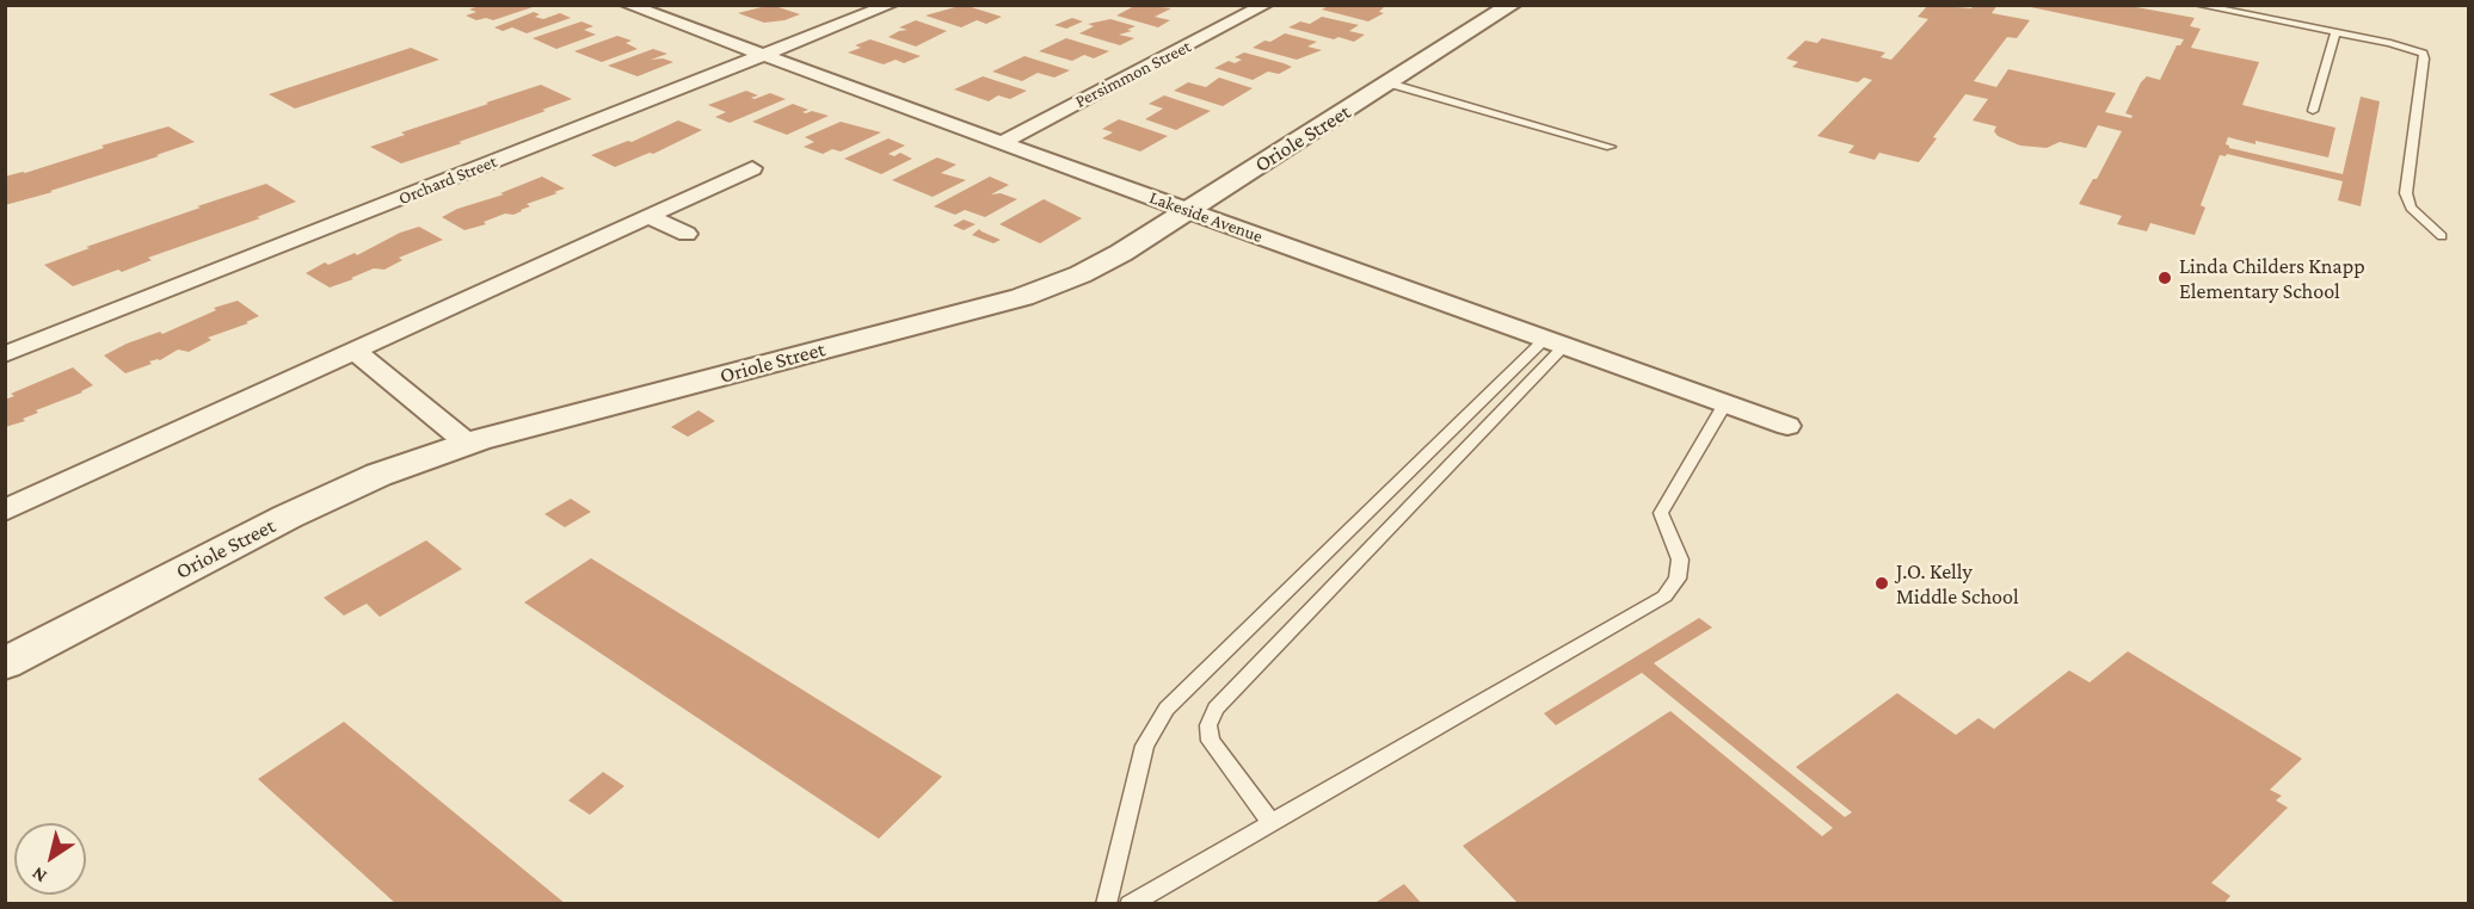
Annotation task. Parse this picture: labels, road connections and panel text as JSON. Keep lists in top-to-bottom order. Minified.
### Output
{"streets":{"street":["Persimmon Street","Oriole Street","Orchard Street","Lakeside Avenue"]},"crossings":[["Persimmon Street","Lakeside Avenue"],["Oriole Street","Lakeside Avenue"],["Orchard Street","Lakeside Avenue"]],"places":["Linda Childers Knapp Elementary School","J.O. Kelly Middle School"],"north":"bottom left"}
